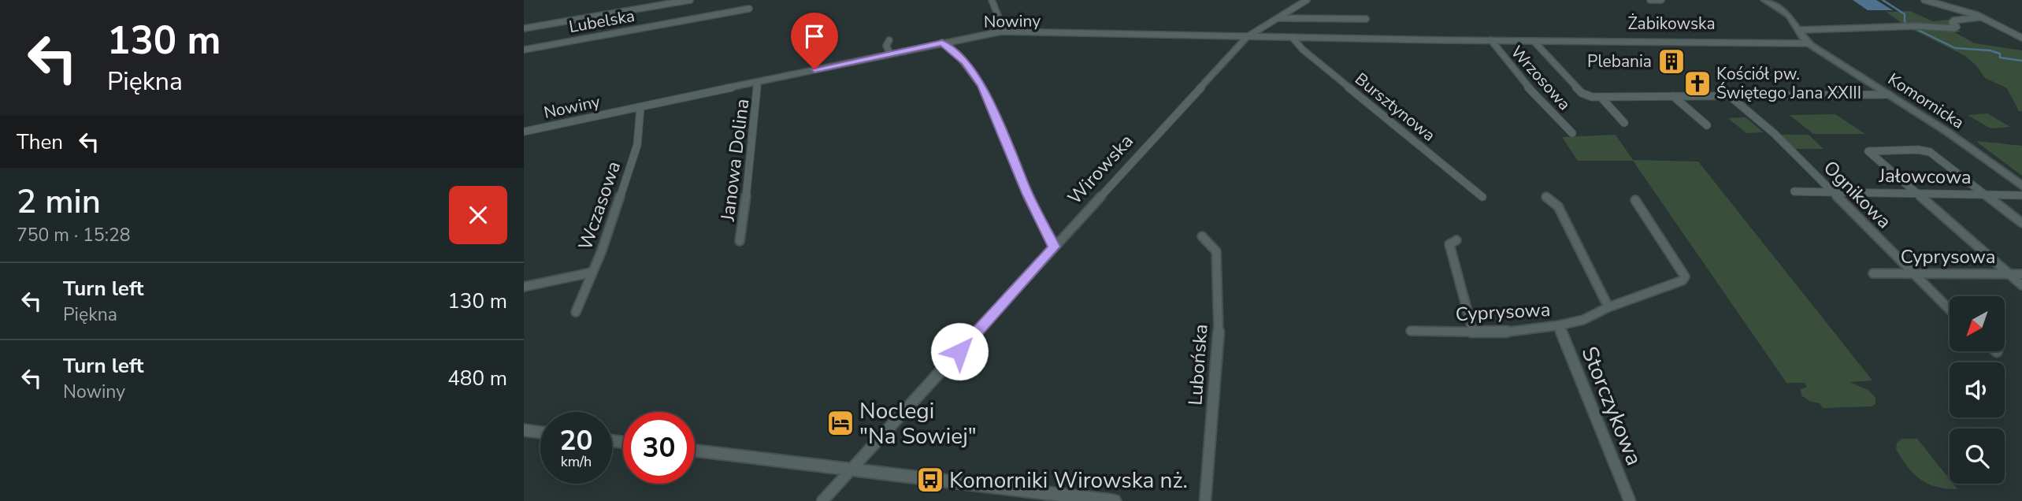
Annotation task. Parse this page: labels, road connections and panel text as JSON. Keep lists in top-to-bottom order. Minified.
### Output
{"streets":{"street":["Lubelska","Nowiny","Żabikowska","Wrzosowa","Komornicka","Bursztynowa","Janowa Dolina","Wirowska","Jałowcowa","Ognikowa","Wczasowa","Cyprysowa","Lubońska","Storczykowa"]},"crossings":[["Nowiny","Żabikowska"],["Nowiny","Bursztynowa"],["Nowiny","Janowa Dolina"],["Nowiny","Wirowska"],["Nowiny","Wczasowa"],["Żabikowska","Wrzosowa"],["Żabikowska","Komornicka"],["Jałowcowa","Ognikowa"],["Ognikowa","Cyprysowa"],["Cyprysowa","Storczykowa"]],"places":{"building":["Plebania"],"church":["Kościół pw. Świętego Jana XXIII"],"hotel":["Noclegi \"Na Sowiej\""],"bus stop":["Komorniki Wirowska nż."]},"north":"bottom left","page":{"turn":["130 m","Piękna"],"then":"Then","heading":["2 min","750 m · 15:28"],"list":[{"name":"Turn left","note":"Piękna","value":"130 m"},{"name":"Turn left","note":"Nowiny","value":"480 m"}],"speed":"20 km/h","limit":"30"}}
